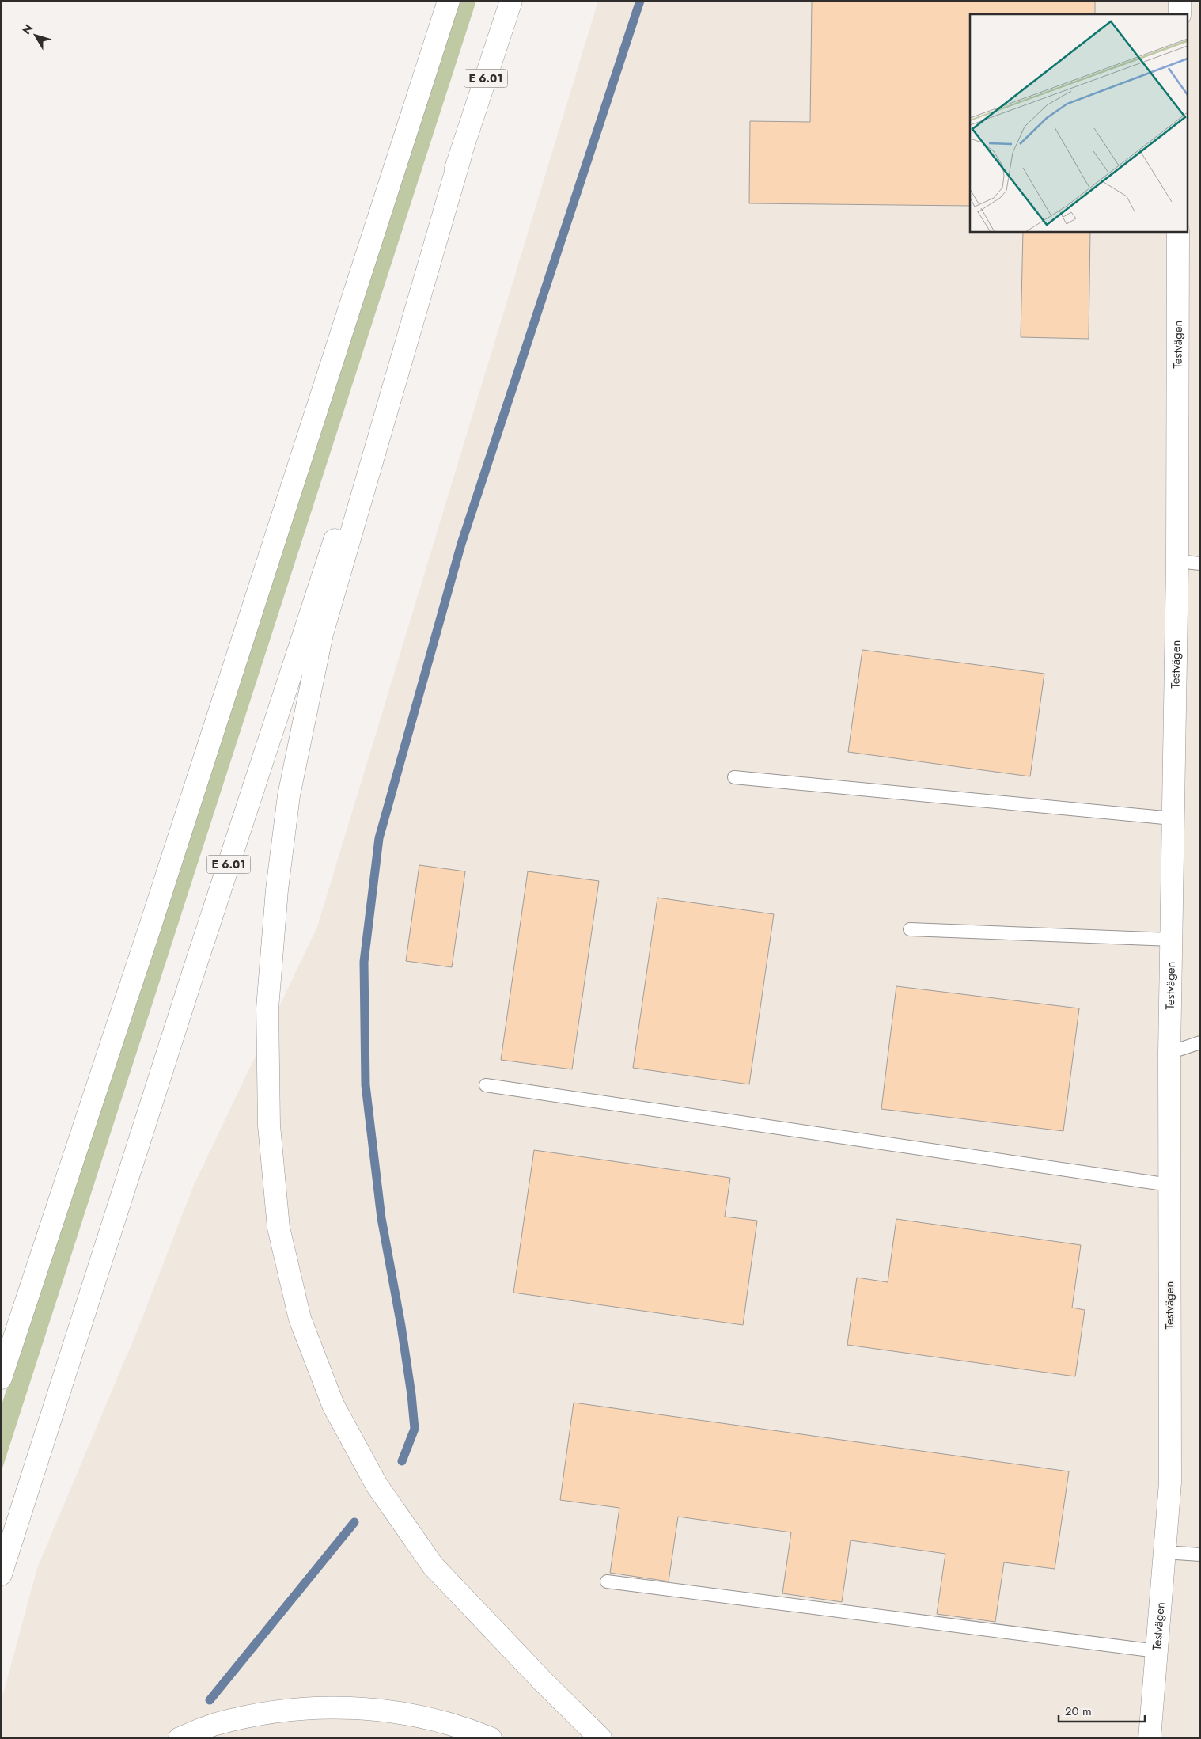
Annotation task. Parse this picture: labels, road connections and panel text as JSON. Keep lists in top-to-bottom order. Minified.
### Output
{"streets":{"main road":["E 6.01","Testvägen"]},"scale_bar":"20 m","north":"top left"}
